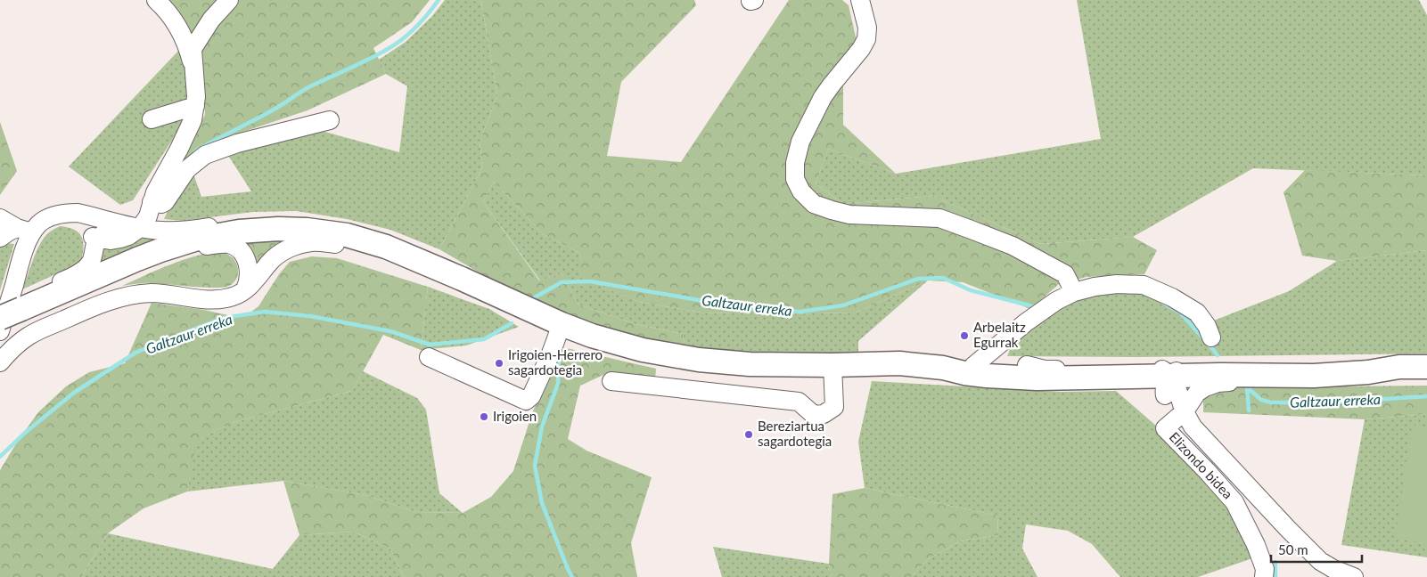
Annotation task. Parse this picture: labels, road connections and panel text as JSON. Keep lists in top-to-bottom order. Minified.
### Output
{"streets":{"street":["Elizondo bidea"]},"water":["Galtzaur erreka"],"places":["Arbelaitz Egurrak","Irigoien-Herrero sagardotegia","Irigoien","Bereziartua sagardotegia"],"scale_bar":"50 m"}
